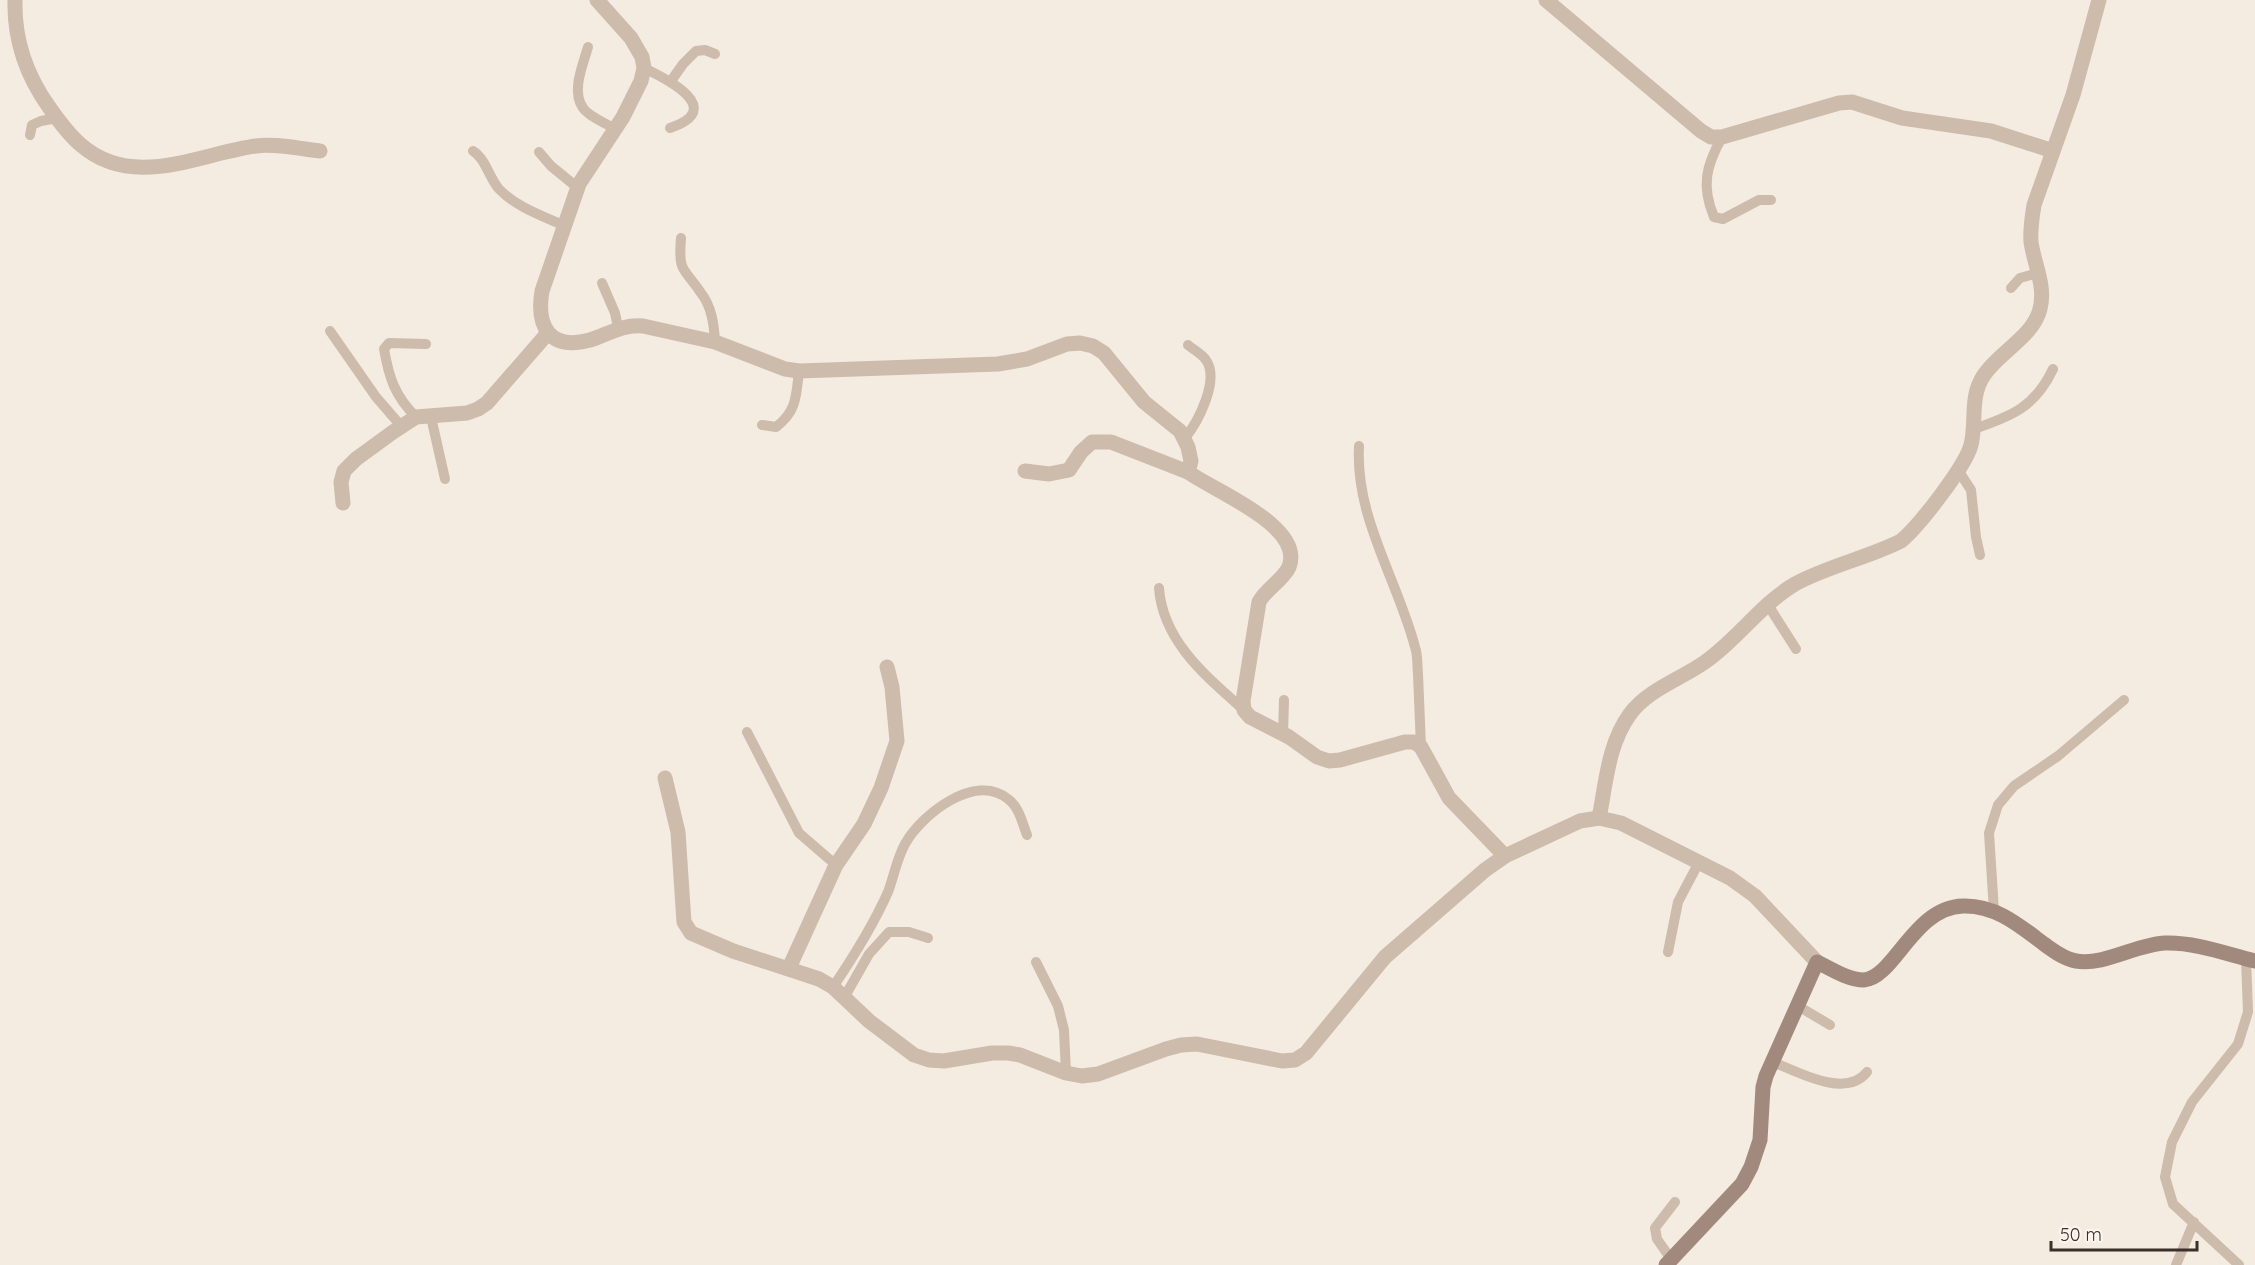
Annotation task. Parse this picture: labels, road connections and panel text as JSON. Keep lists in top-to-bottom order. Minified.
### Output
{"scale_bar":"50 m"}
